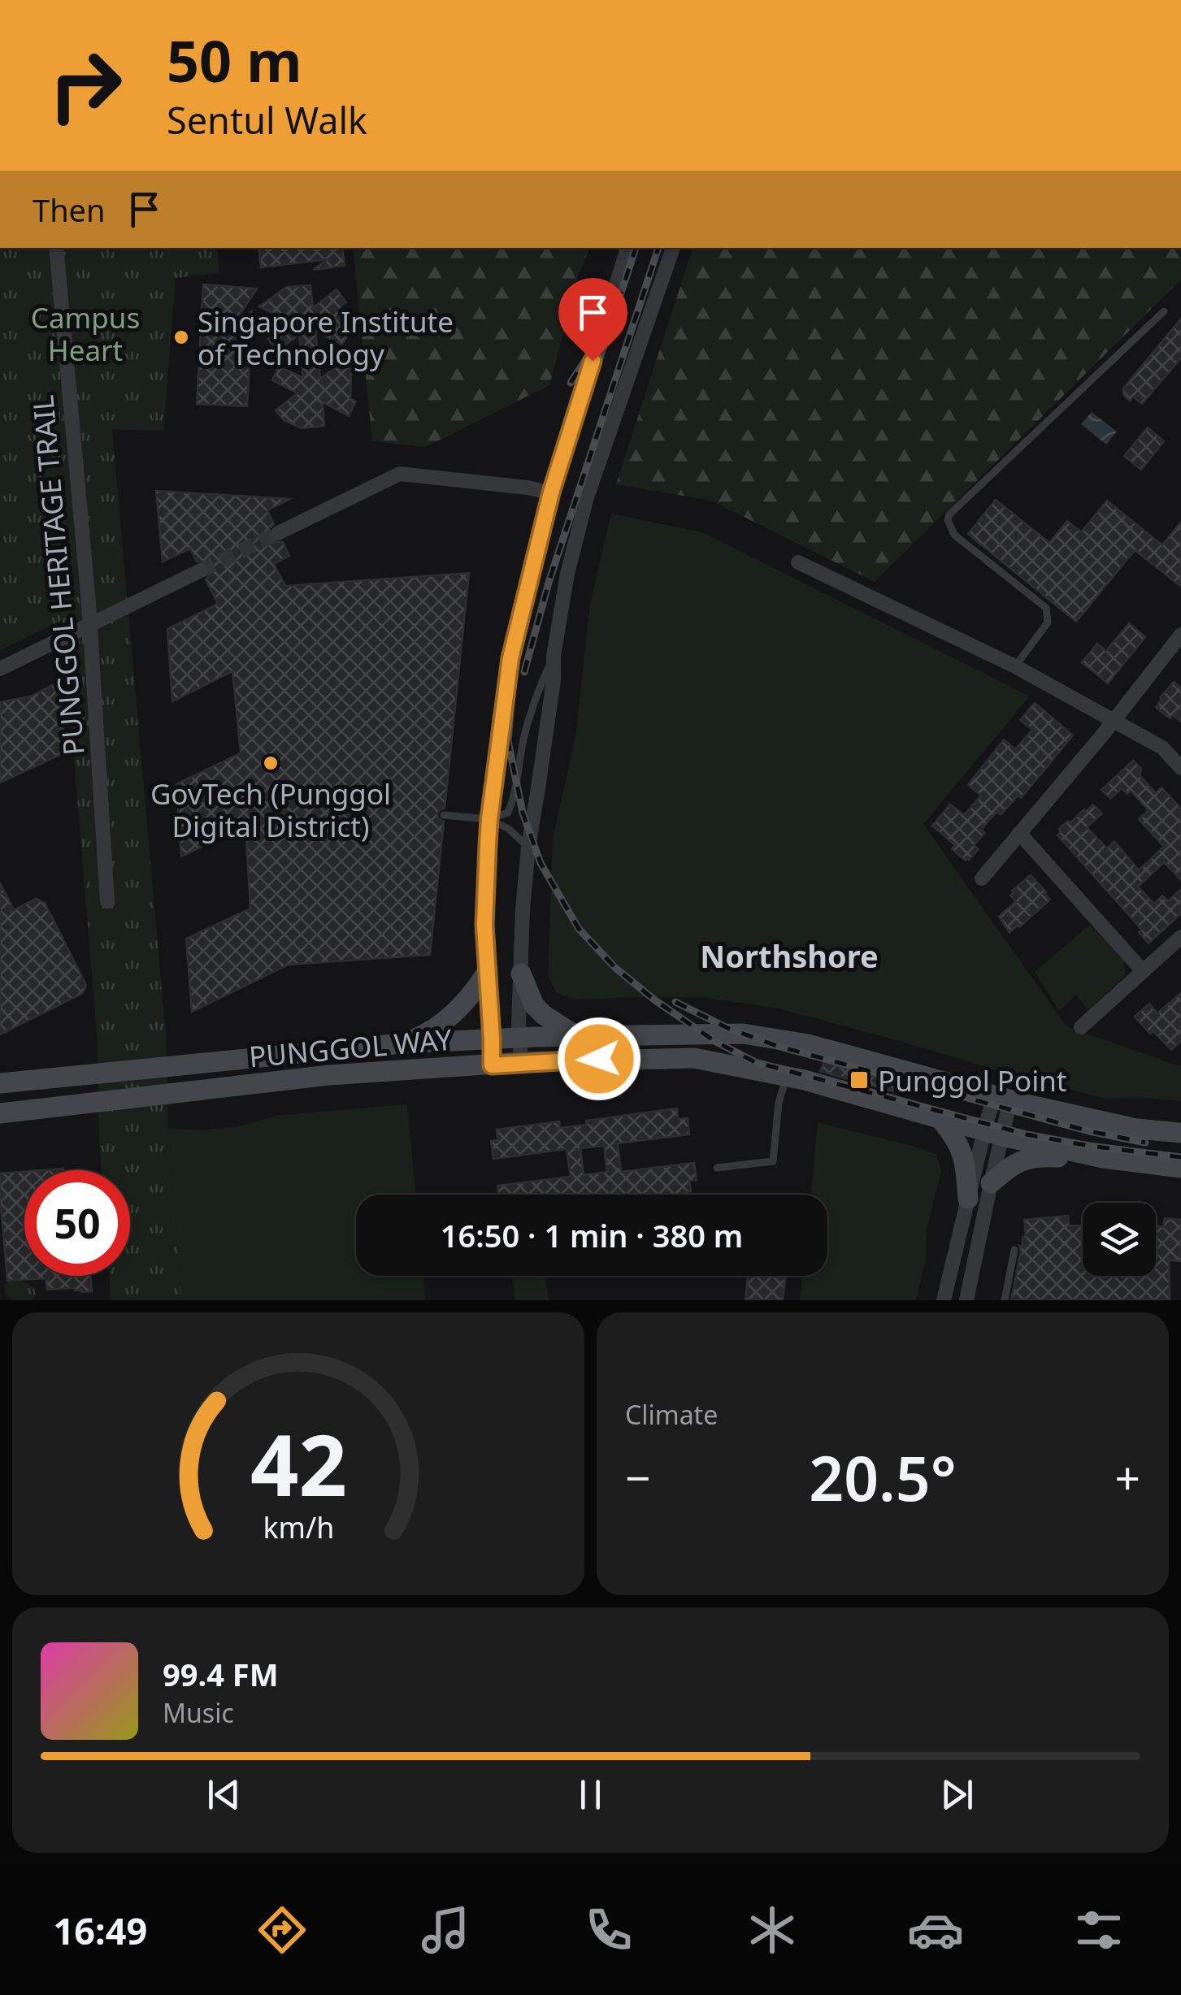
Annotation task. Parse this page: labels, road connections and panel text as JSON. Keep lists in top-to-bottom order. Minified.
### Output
{"streets":{"main road":["PUNGGOL WAY"],"street":["PUNGGOL HERITAGE TRAIL"]},"districts":["Northshore"],"parks":["Campus Heart"],"places":{"other":["Singapore Institute of Technology","GovTech (Punggol Digital District)"],"transit":["Punggol Point"]},"page":{"turn":["50 m","Sentul Walk"],"then":"Then","limit":"50","trip":"16:50 · 1 min · 380 m","tile":"Climate","heat":["−","20.5°","+"],"song":["99.4 FM","Music"],"tabs":"16:49","gauge":["42","km/h"]}}
